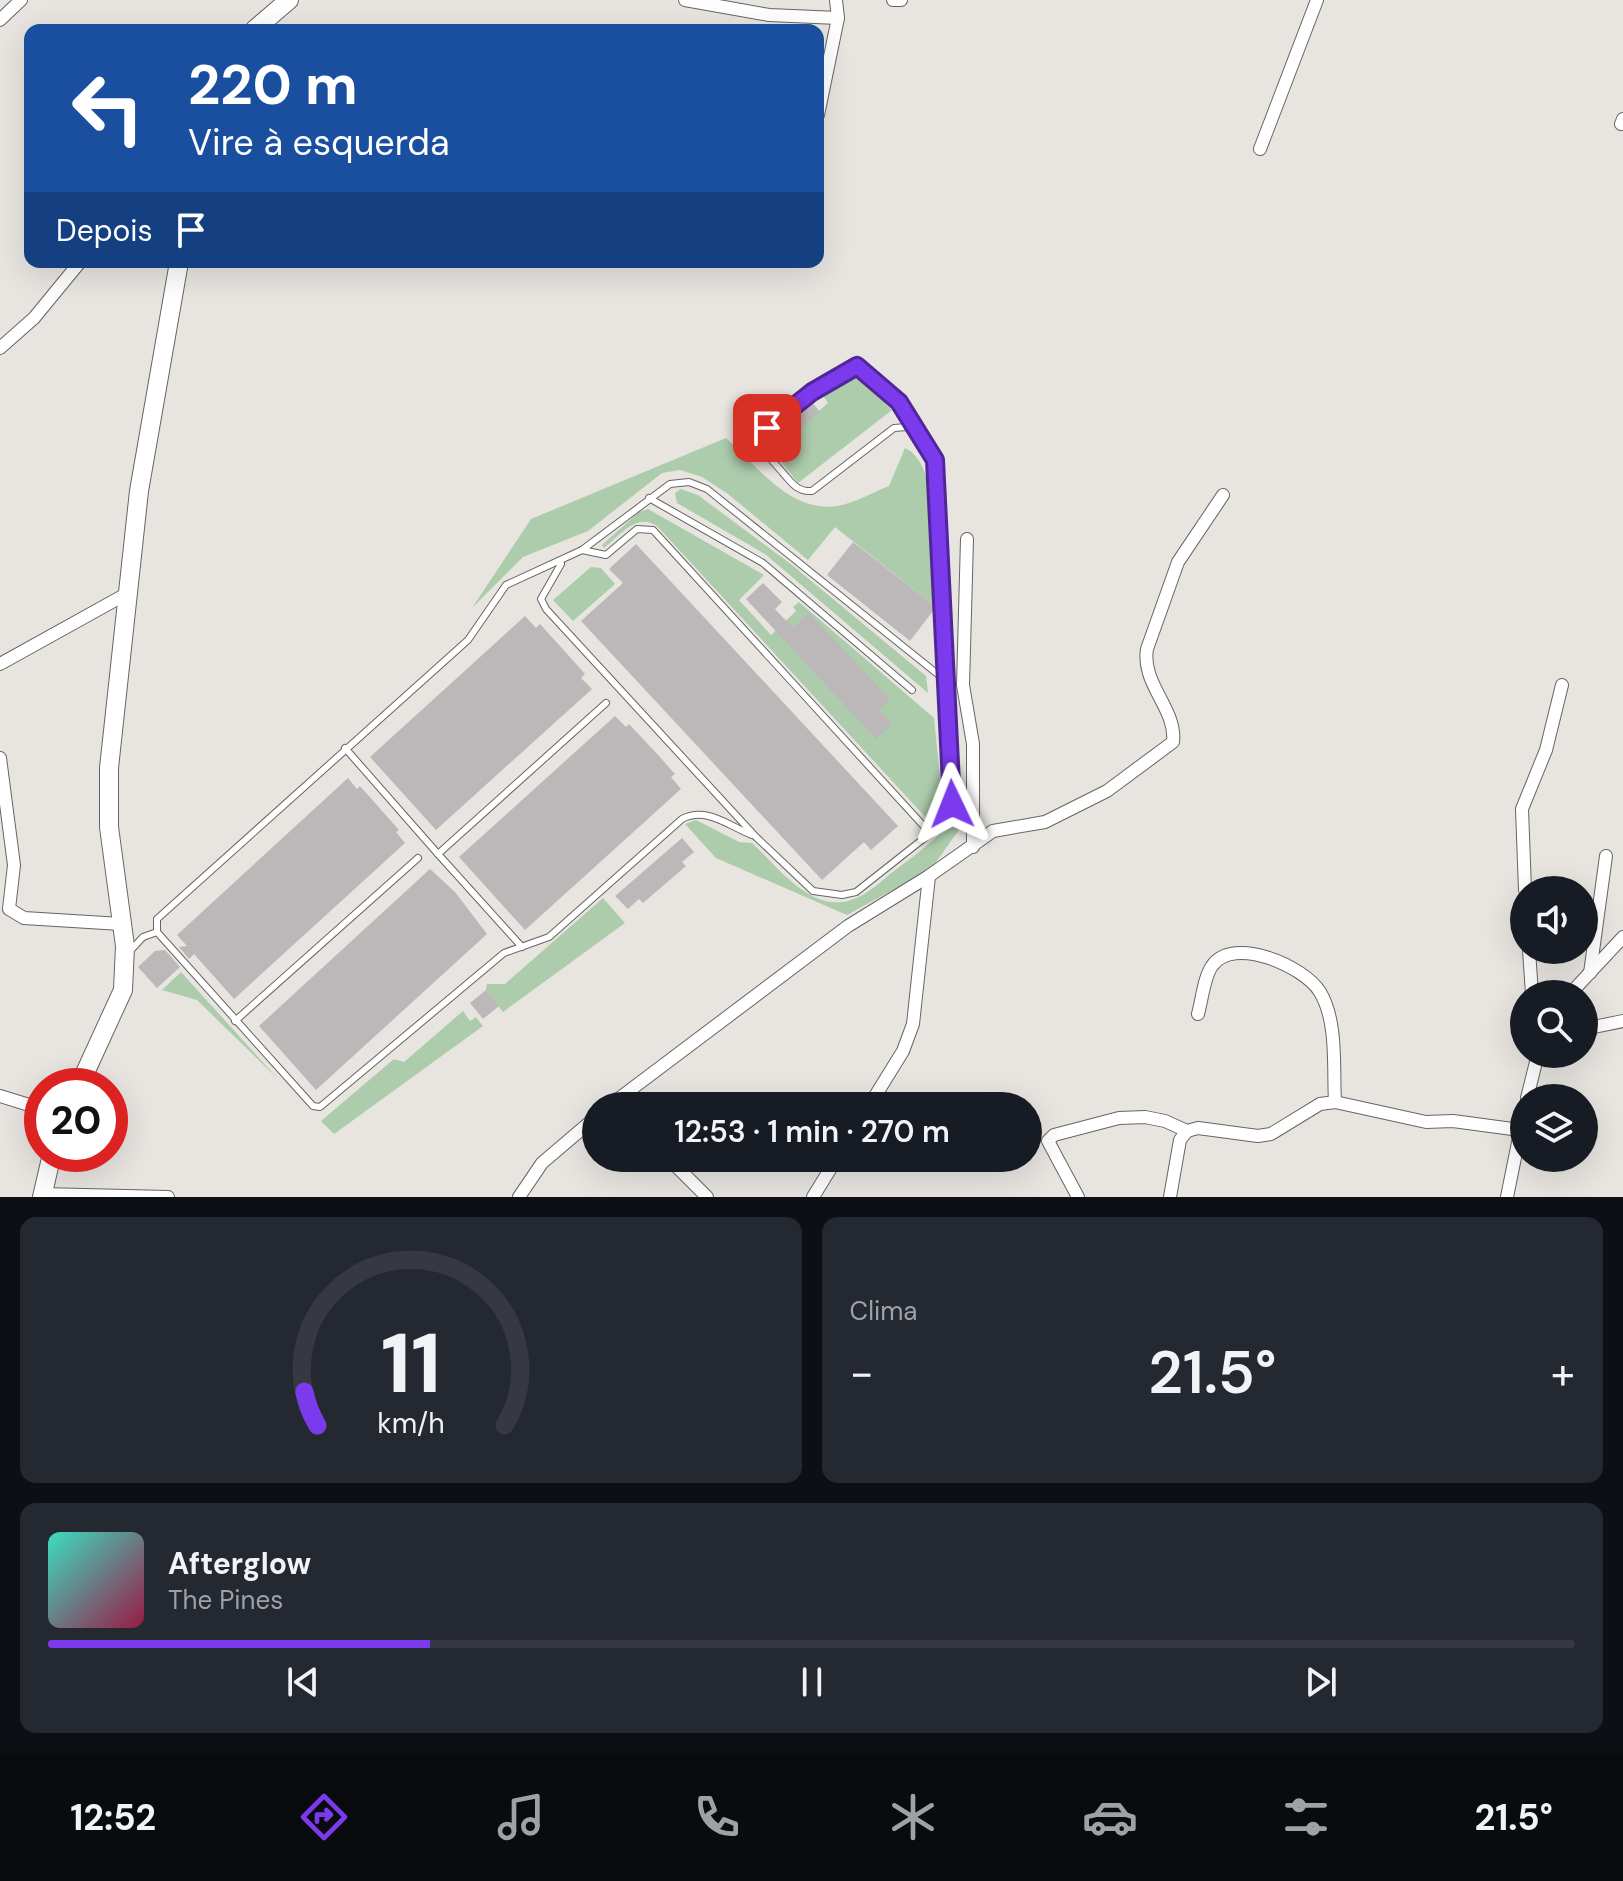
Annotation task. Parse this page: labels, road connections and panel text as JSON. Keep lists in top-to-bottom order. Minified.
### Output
{"page":{"turn":["220 m","Vire à esquerda"],"then":"Depois","limit":"20","trip":"12:53 · 1 min · 270 m","tile":"Clima","heat":["−","21.5°","+"],"song":["Afterglow","The Pines"],"tabs":["12:52","21.5°"],"gauge":["11","km/h"]}}
